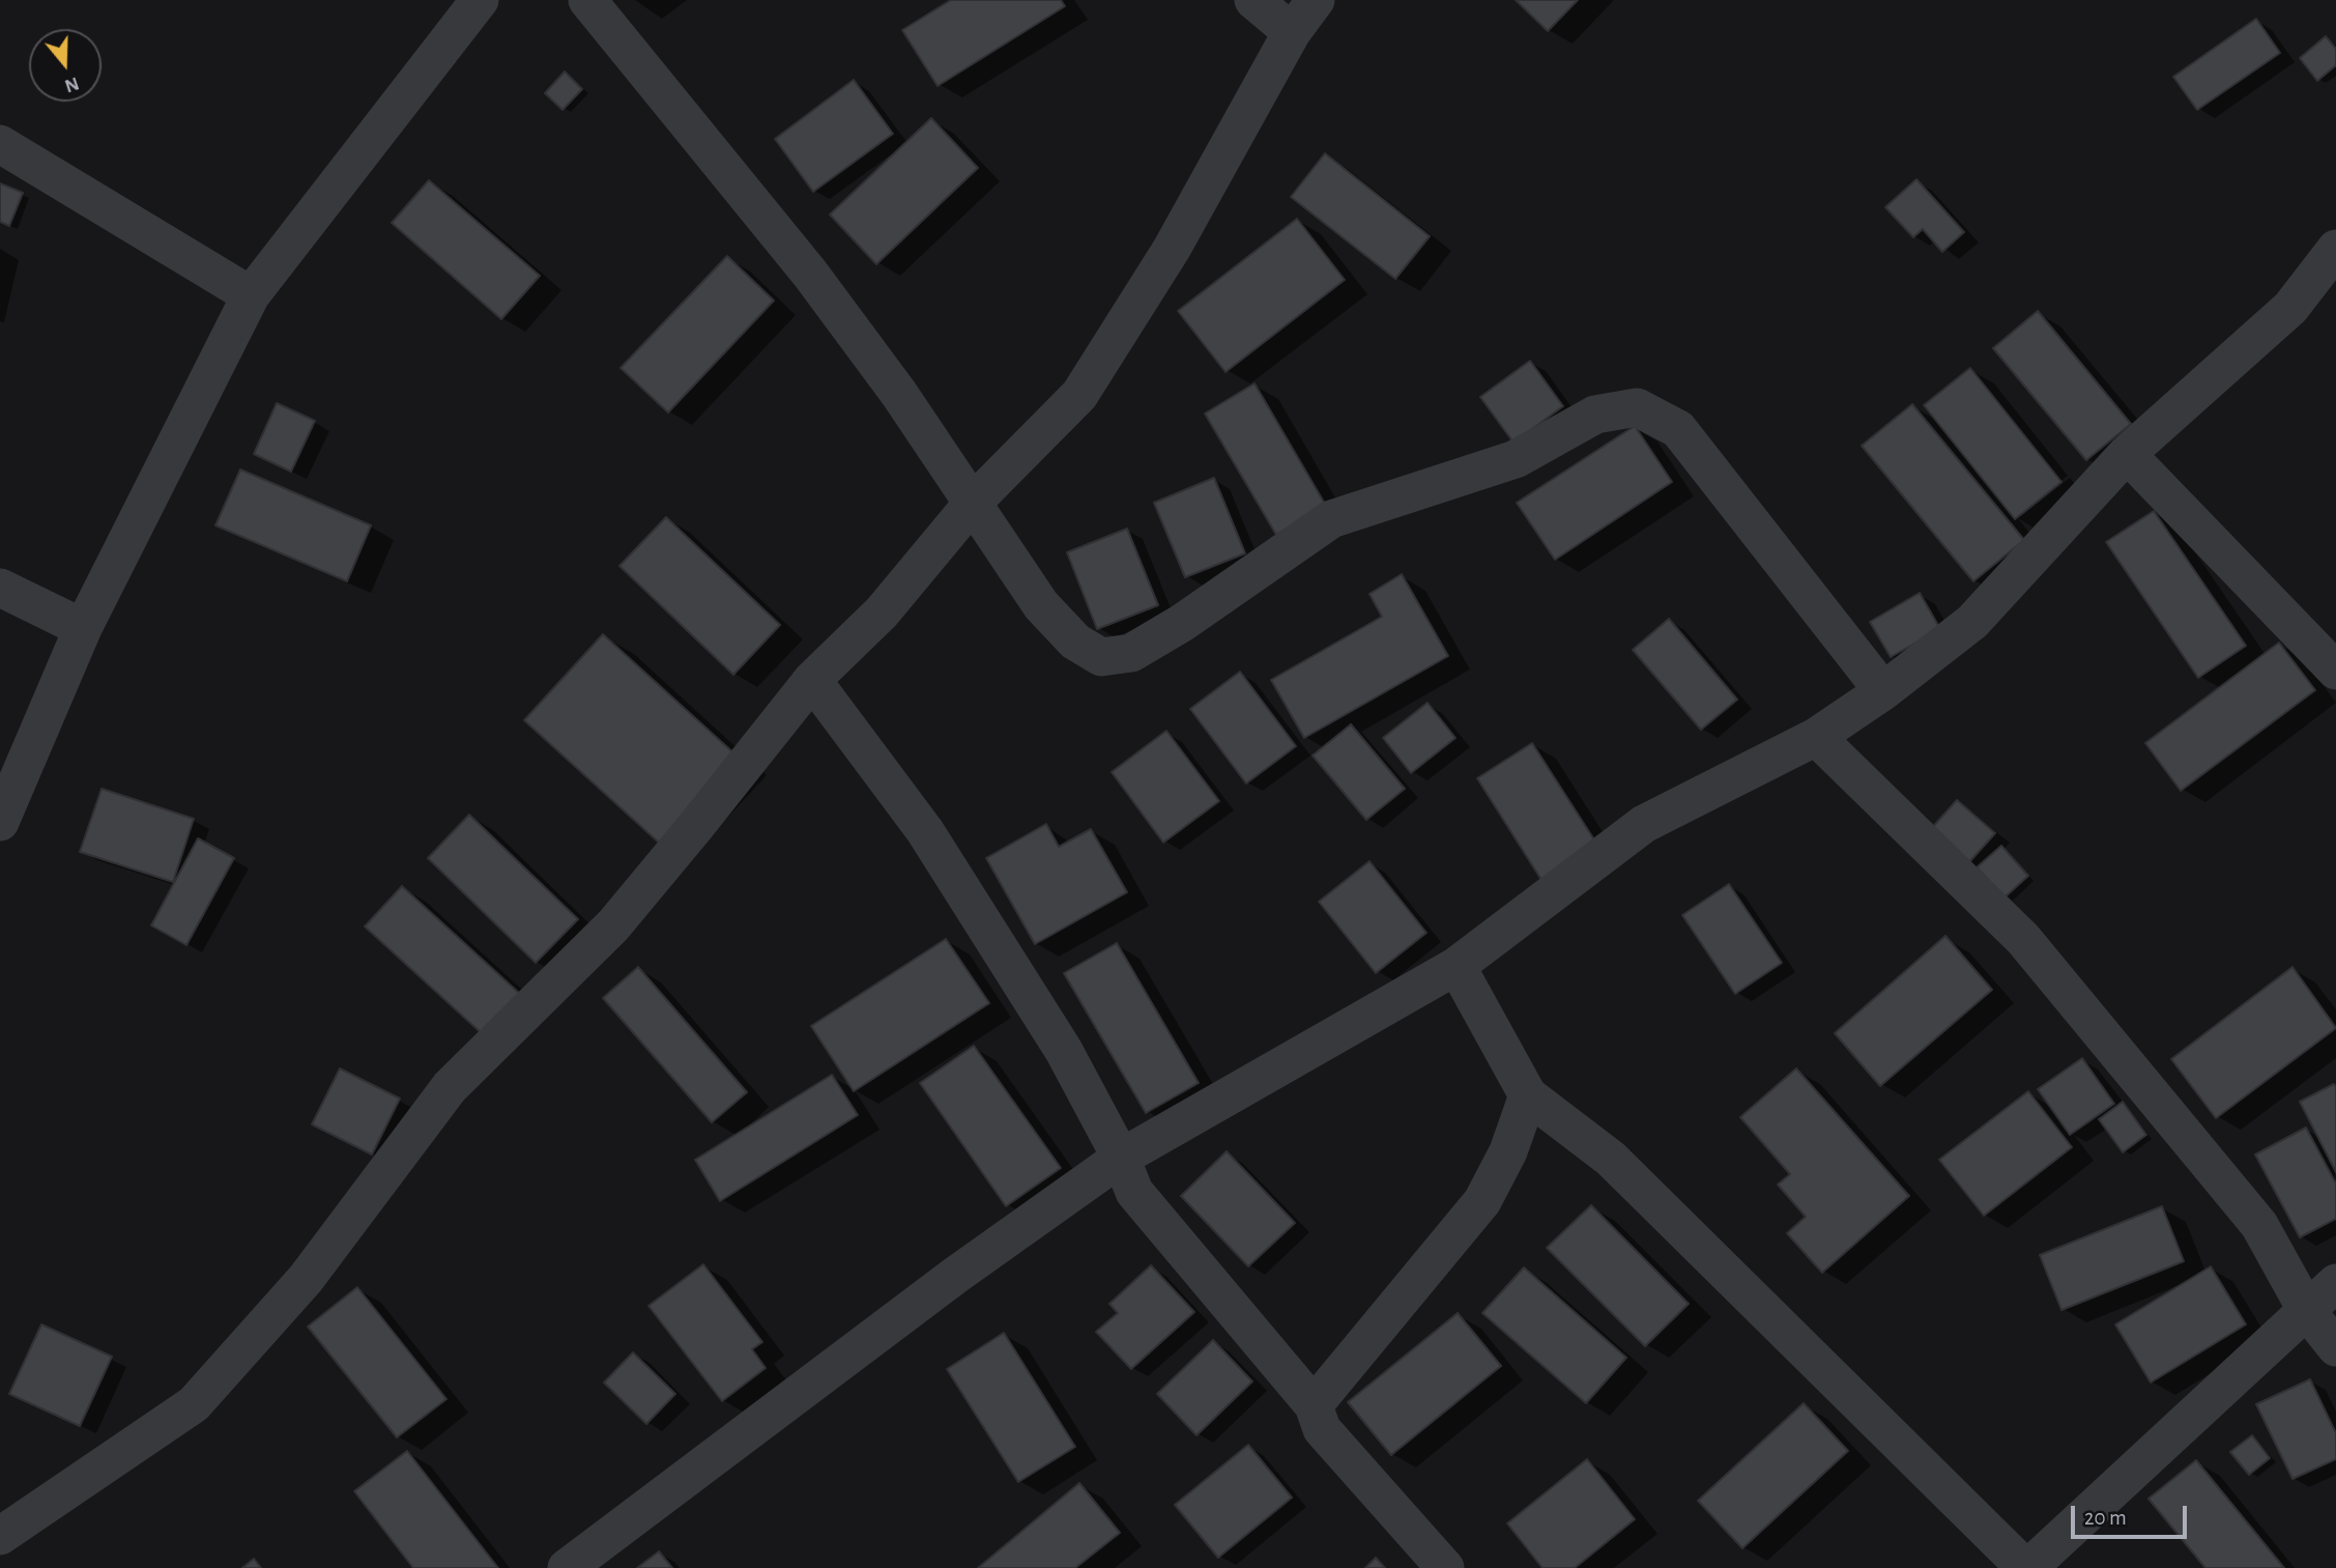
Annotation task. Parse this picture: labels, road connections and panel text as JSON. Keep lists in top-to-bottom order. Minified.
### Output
{"scale_bar":"20 m","north":"bottom"}
